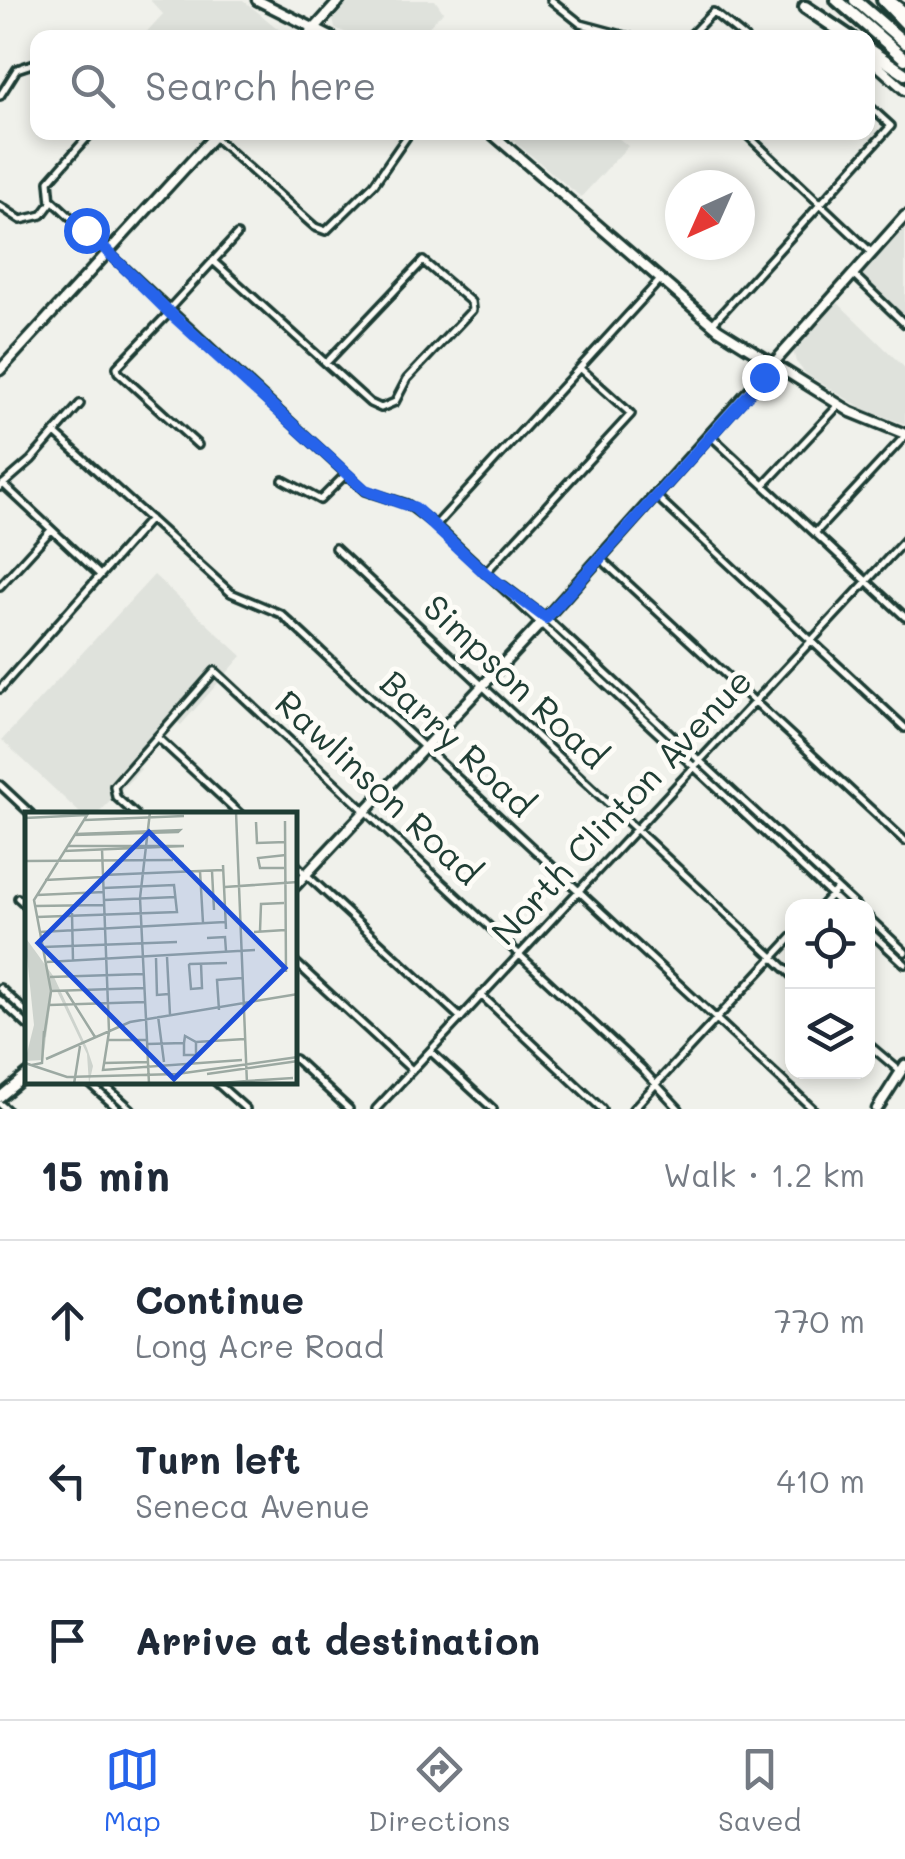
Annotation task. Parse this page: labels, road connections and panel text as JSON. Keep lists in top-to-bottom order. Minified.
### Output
{"streets":{"street":["Simpson Road","Barry Road","Rawlinson Road","North Clinton Avenue"]},"crossings":[["Simpson Road","North Clinton Avenue"],["Barry Road","North Clinton Avenue"],["Rawlinson Road","North Clinton Avenue"]],"north":"bottom left","page":{"search":"Search here","heading":["15 min","Walk · 1.2 km"],"list":[["Continue","Long Acre Road","770 m"],["Turn left","Seneca Avenue","410 m"],"Arrive at destination"],"nav":["Map","Directions","Saved"]}}
